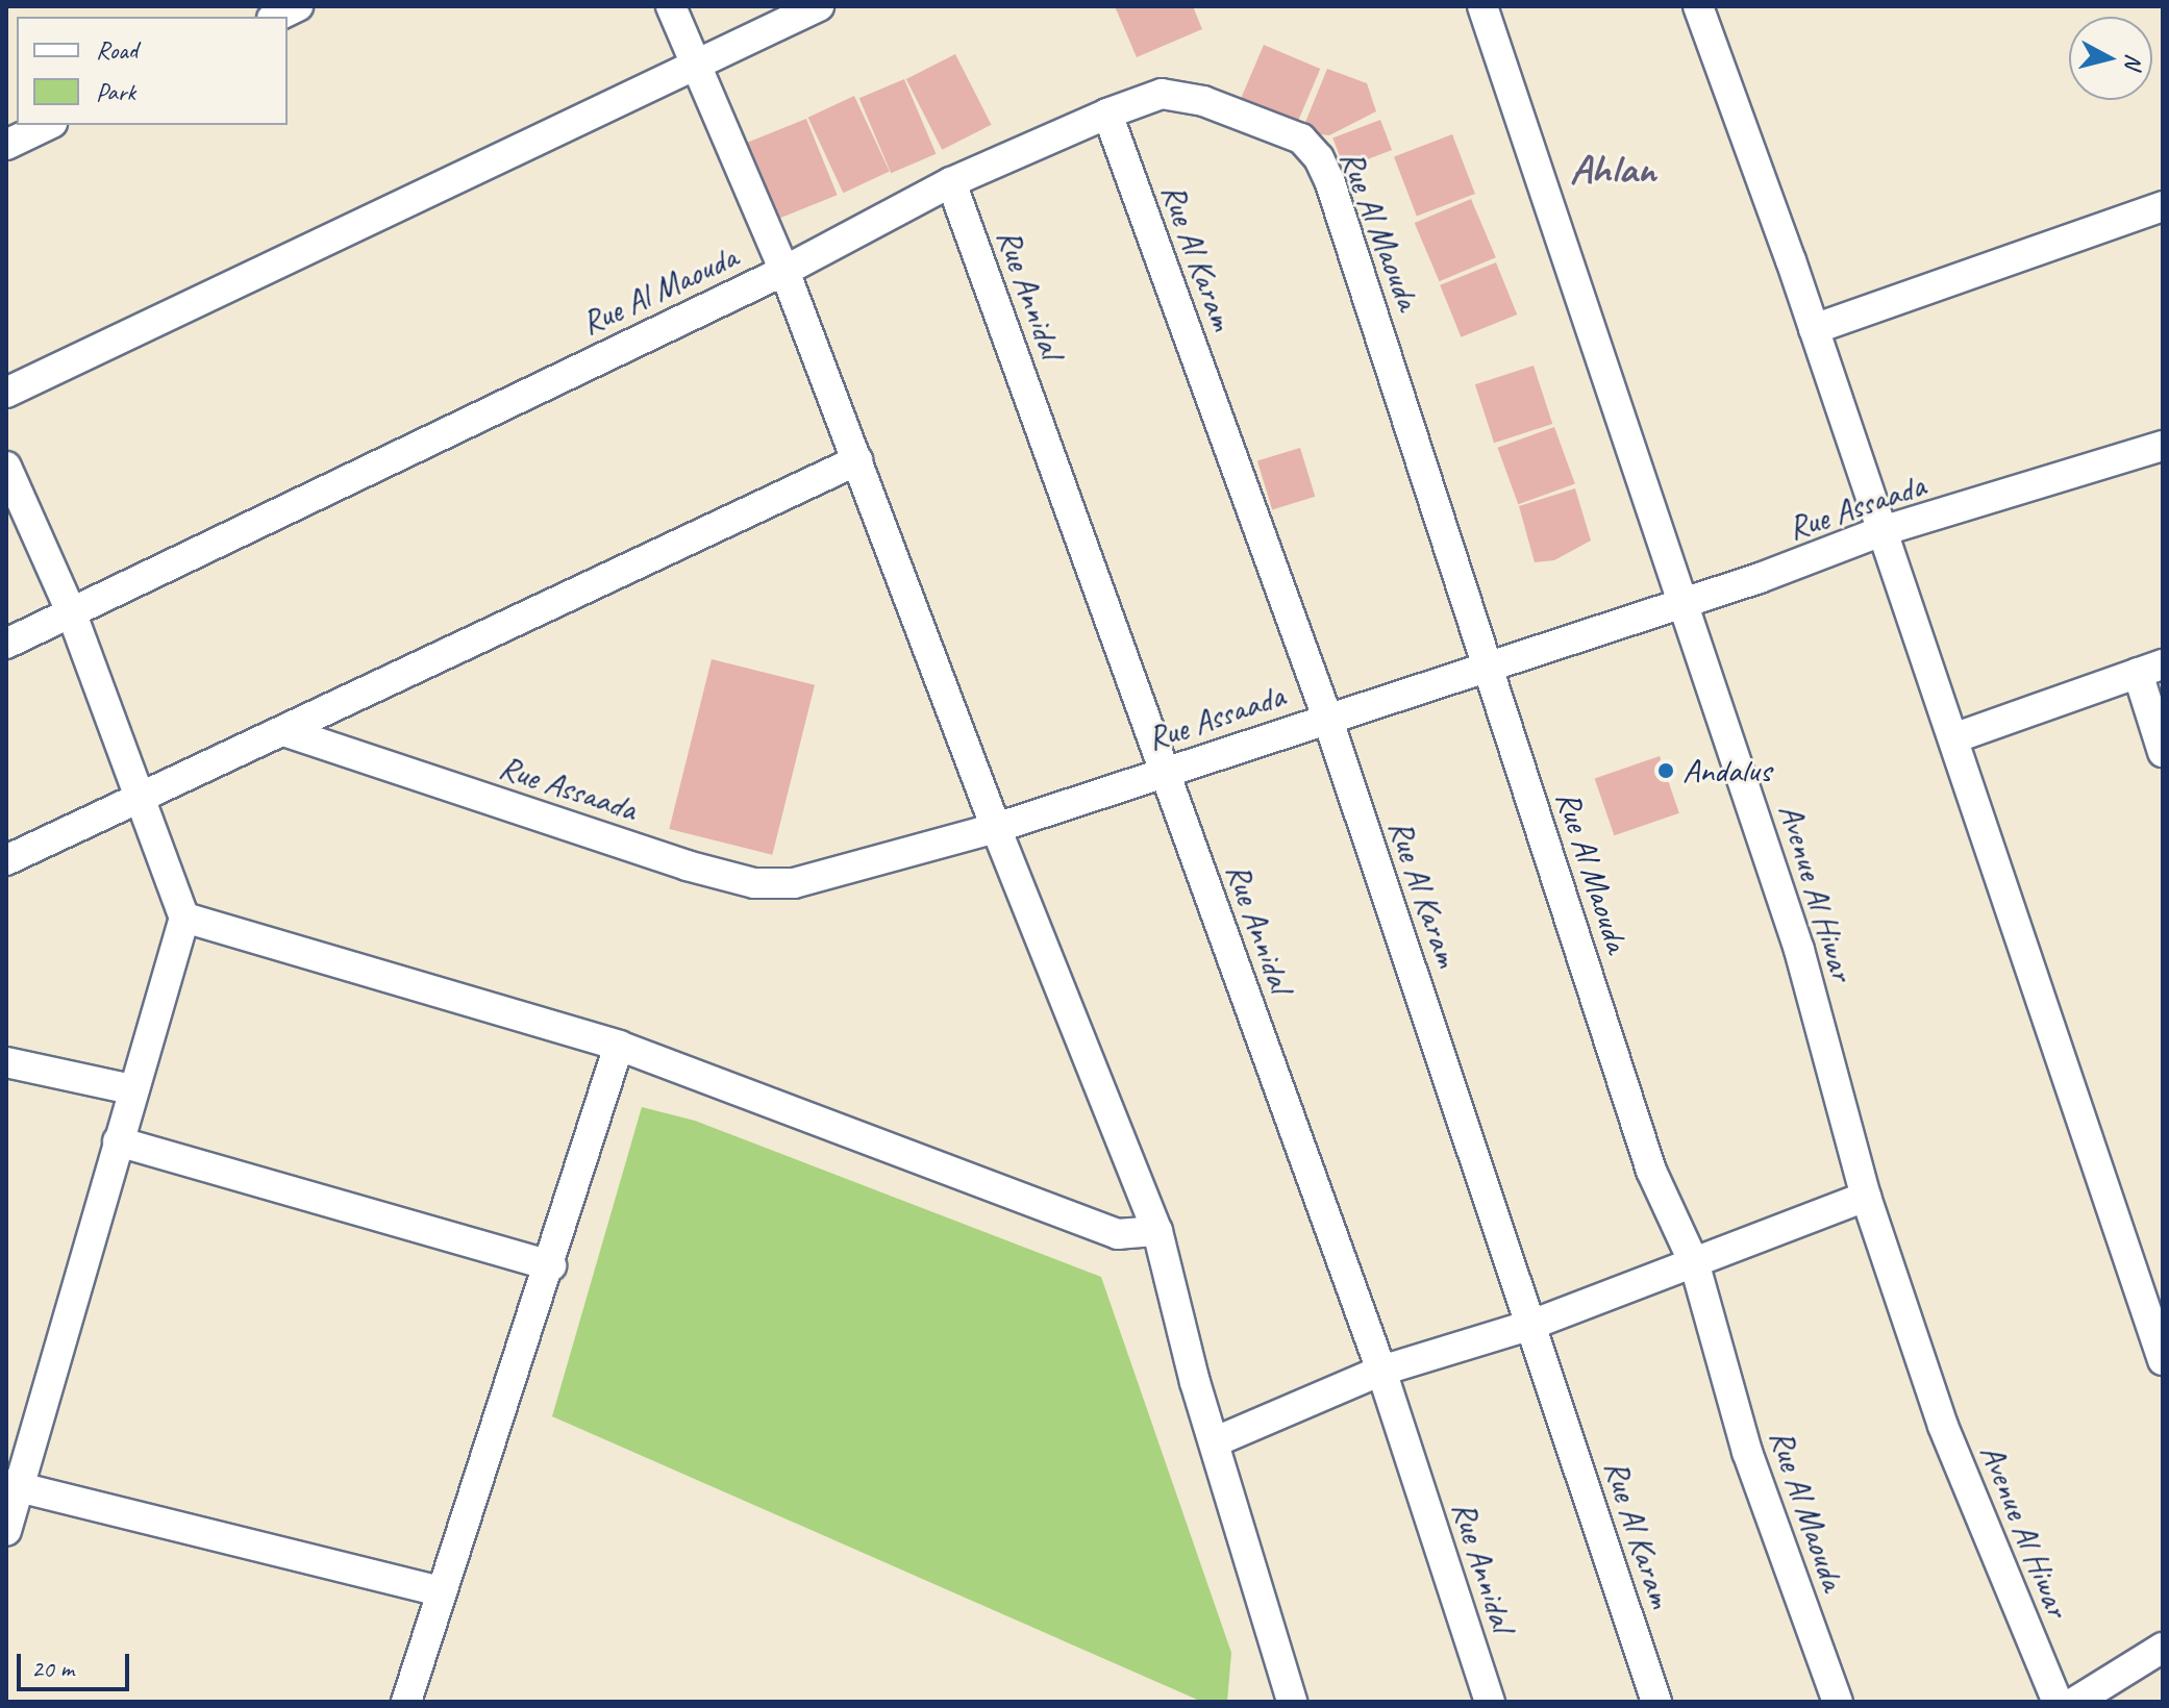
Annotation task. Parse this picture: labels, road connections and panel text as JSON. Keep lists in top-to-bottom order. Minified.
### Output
{"streets":{"street":["Rue Al Maouda","Rue Al Karam","Rue Annidal","Rue Assaada","Avenue Al Hiwar"]},"crossings":[["Rue Al Maouda","Rue Al Karam"],["Rue Al Maouda","Rue Annidal"],["Rue Al Maouda","Rue Assaada"],["Rue Al Karam","Rue Assaada"],["Rue Annidal","Rue Assaada"],["Rue Assaada","Avenue Al Hiwar"]],"districts":["Ahlan"],"places":["Andalus"],"legend":["Road","Park"],"scale_bar":"20 m","north":"right"}
